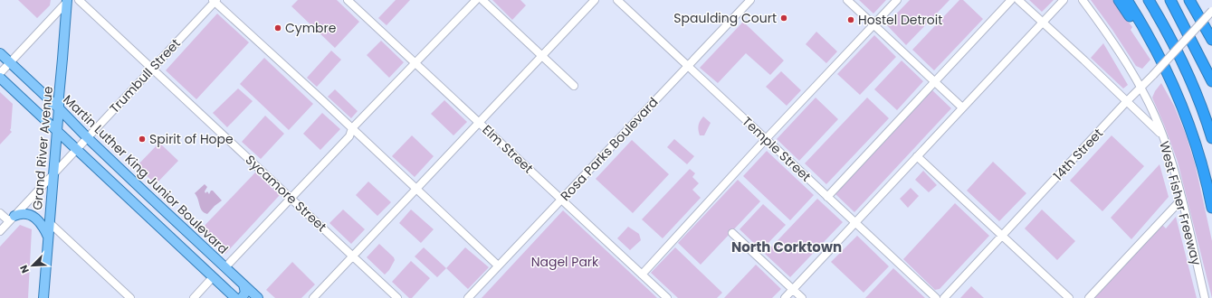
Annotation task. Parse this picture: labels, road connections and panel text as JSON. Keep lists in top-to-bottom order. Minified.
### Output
{"streets":{"main road":["Grand River Avenue","Martin Luther King Junior Boulevard"],"street":["Trumbull Street","Elm Street","Rosa Parks Boulevard","Temple Street","14th Street","Sycamore Street","West Fisher Freeway"]},"crossings":[["Trumbull Street","Grand River Avenue"],["Trumbull Street","Martin Luther King Junior Boulevard"],["Trumbull Street","Sycamore Street"],["Grand River Avenue","Martin Luther King Junior Boulevard"],["Elm Street","Rosa Parks Boulevard"],["Rosa Parks Boulevard","Temple Street"],["14th Street","West Fisher Freeway"]],"districts":["North Corktown"],"parks":["Nagel Park"],"places":["Spaulding Court","Hostel Detroit","Cymbre","Spirit of Hope"],"north":"bottom left"}
